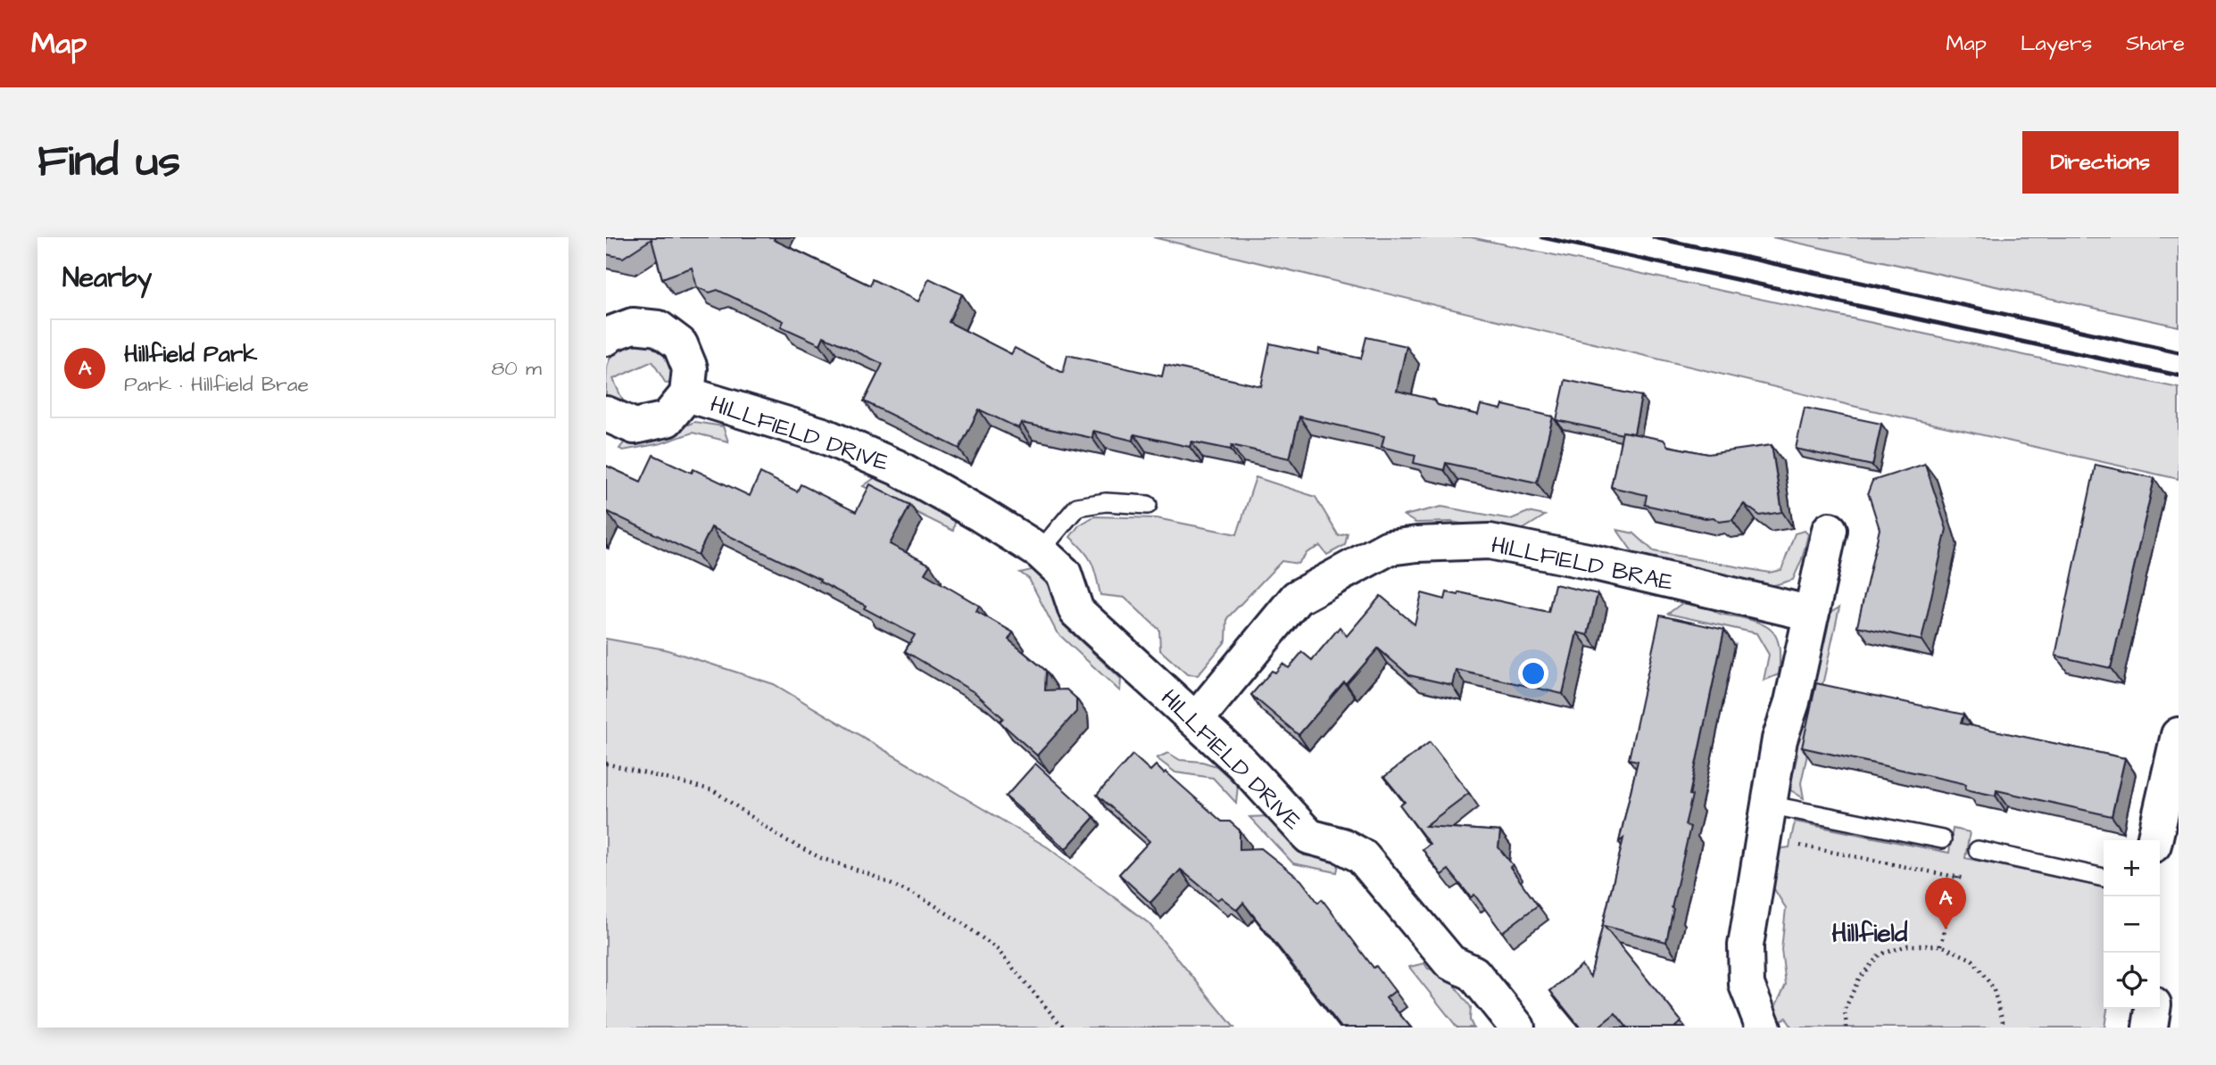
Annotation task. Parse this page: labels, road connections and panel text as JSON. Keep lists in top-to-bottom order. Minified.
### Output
{"streets":{"street":["HILLFIELD DRIVE","HILLFIELD BRAE"]},"crossings":[["HILLFIELD DRIVE","HILLFIELD BRAE"]],"districts":["Hillfield"],"page":{"header":"Map","nav":["Map","Layers","Share"],"buttons":"Directions","title":"Find us","heading":"Nearby","list":[{"mark":"A","name":"Hillfield Park","note":"Park · Hillfield Brae","value":"80 m"}],"map_buttons":["+","−"],"pins":"A"}}
